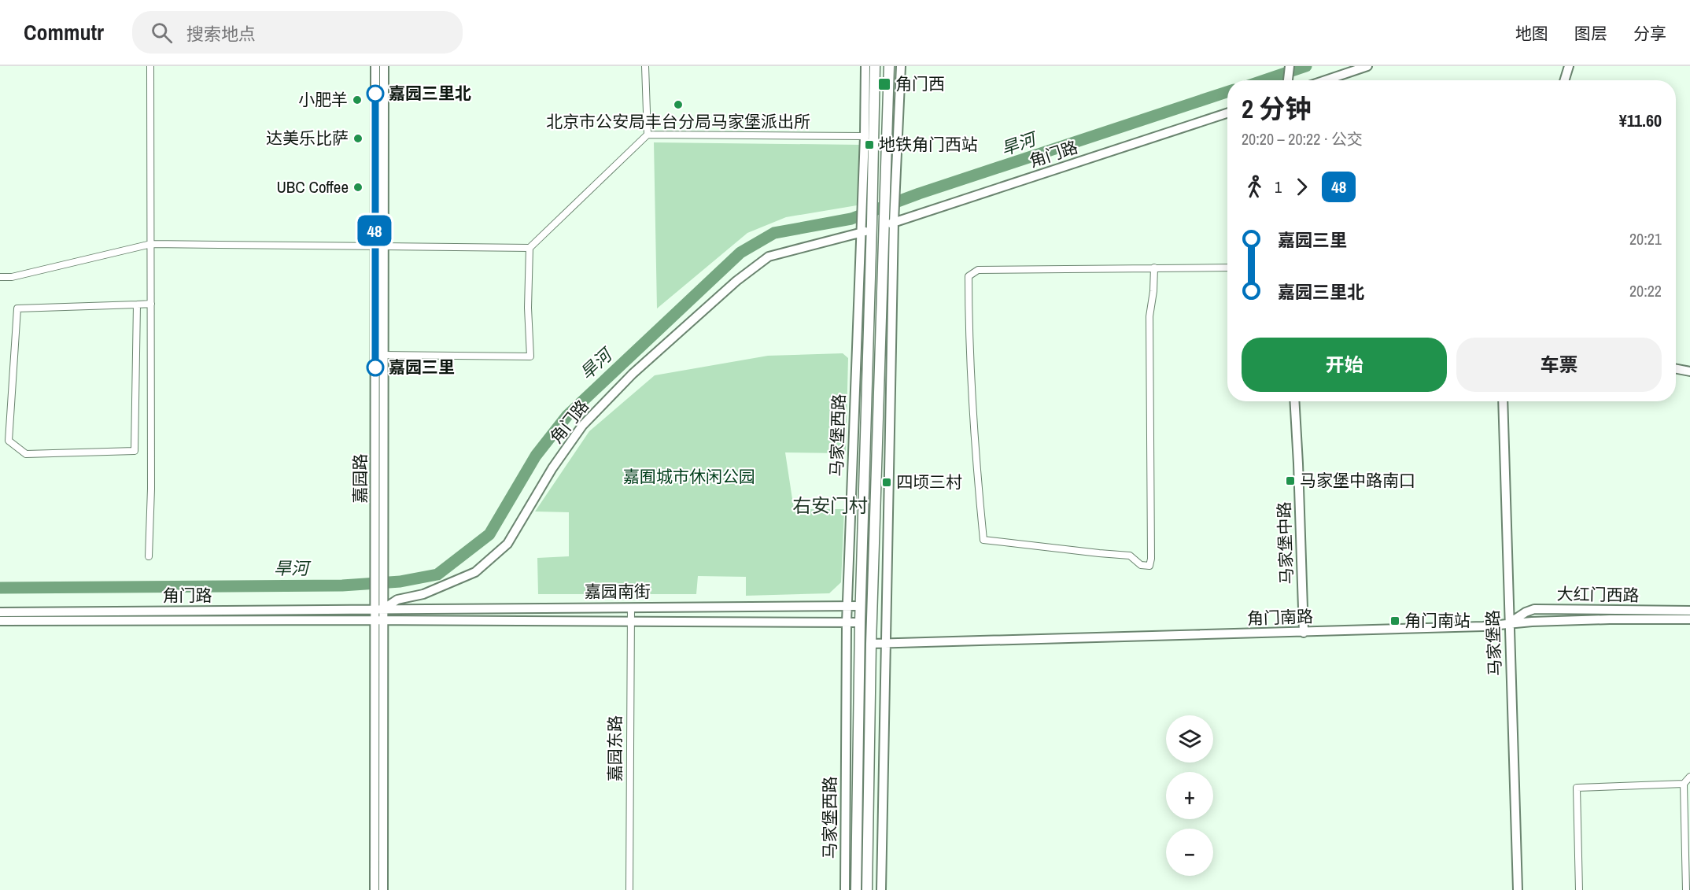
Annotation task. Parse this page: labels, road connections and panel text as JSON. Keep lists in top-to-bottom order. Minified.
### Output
{"streets":{"main road":["角门路","马家堡西路","嘉园路","马家堡中路","嘉园南街","大红门西路","角门南路","马家堡路"],"street":["嘉园东路"]},"crossings":[["角门路","马家堡西路"],["角门路","嘉园路"],["角门路","嘉园南街"],["马家堡西路","嘉园南街"],["嘉园路","嘉园南街"],["马家堡中路","角门南路"],["嘉园南街","嘉园东路"],["大红门西路","角门南路"],["大红门西路","马家堡路"],["角门南路","马家堡路"]],"districts":["右安门村"],"water":["旱河"],"parks":["嘉囿城市休闲公园"],"places":{"transit":["角门西","地铁角门西站","马家堡中路南口","四顷三村","角门南站"],"other":["嘉园三里北","小肥羊","北京市公安局丰台分局马家堡派出所","达美乐比萨","UBC Coffee","嘉园三里"]},"lines":["bus line 48"],"page":{"header":"Commutr","search":"搜索地点","nav":["地图","图层","分享"],"on_map":"48","heading":["2 分钟","20:20 – 20:22 · 公交","¥11.60"],"legs":["1","48"],"list":[{"name":"嘉园三里","value":"20:21"},{"name":"嘉园三里北","value":"20:22"}],"buttons":["开始","车票"],"map_buttons":["+","−"]}}
